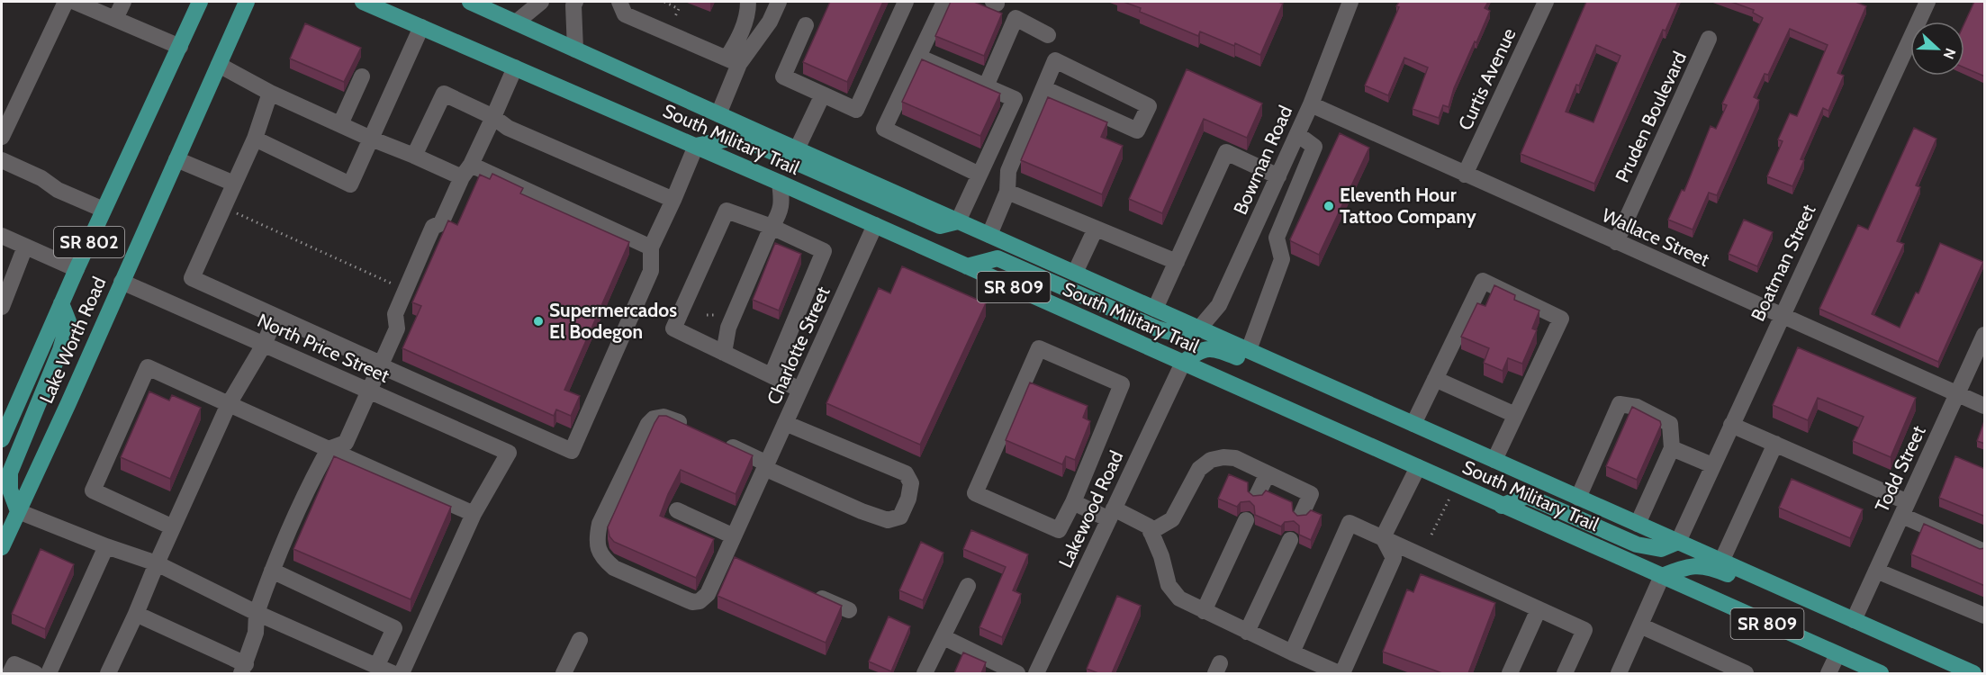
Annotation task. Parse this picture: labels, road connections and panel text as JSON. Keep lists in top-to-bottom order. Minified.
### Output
{"streets":{"main road":["South Military Trail","SR 802","SR 809","Lake Worth Road"],"street":["Curtis Avenue","Pruden Boulevard","Bowman Road","Wallace Street","Boatman Street","Charlotte Street","North Price Street","Todd Street","Lakewood Road"]},"crossings":[["Curtis Avenue","Wallace Street"],["Pruden Boulevard","Wallace Street"],["South Military Trail","Bowman Road"],["South Military Trail","Boatman Street"],["South Military Trail","Charlotte Street"],["South Military Trail","Todd Street"],["South Military Trail","Lakewood Road"],["Bowman Road","Wallace Street"],["Wallace Street","Boatman Street"],["Wallace Street","Todd Street"],["Lake Worth Road","North Price Street"]],"places":["Eleventh Hour Tattoo Company","Supermercados El Bodegon"],"north":"right"}
